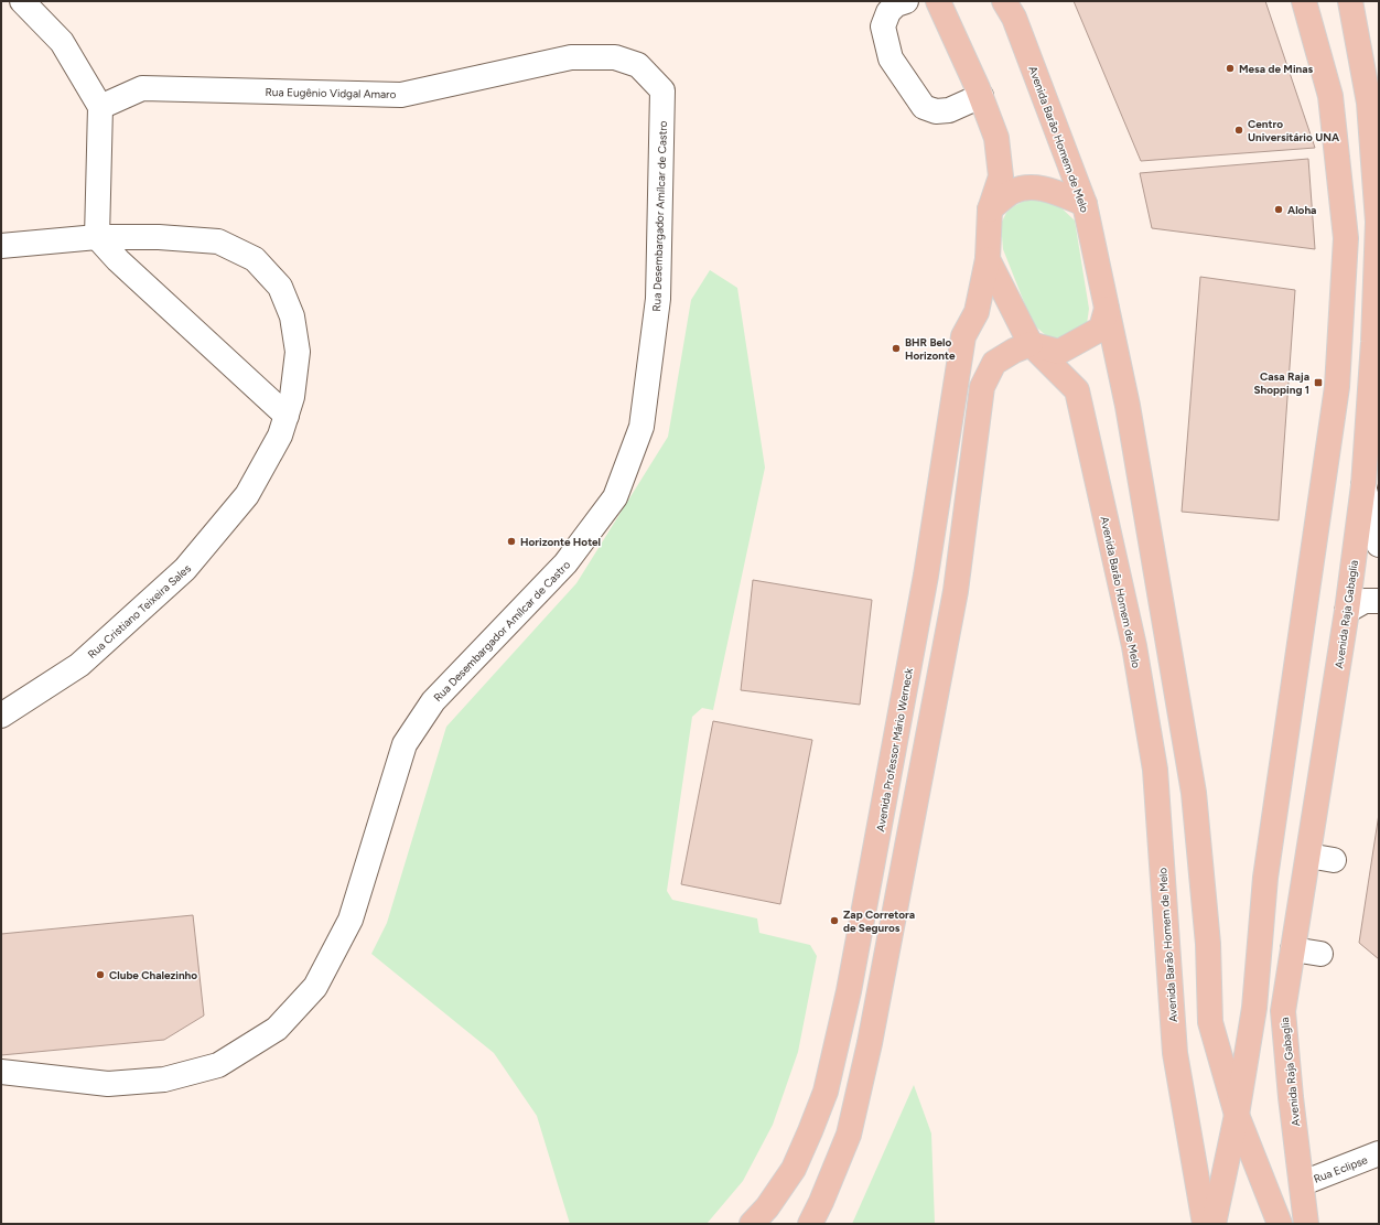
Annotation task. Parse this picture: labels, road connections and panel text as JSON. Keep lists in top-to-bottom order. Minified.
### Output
{"streets":{"main road":["Avenida Barão Homem de Melo","Avenida Raja Gabaglia","Avenida Professor Mário Werneck"],"street":["Rua Eugênio Vidgal Amaro","Rua Desembargador Amílcar de Castro","Rua Cristiano Teixeira Sales","Rua Eclipse"]},"crossings":[["Rua Eugênio Vidgal Amaro","Rua Desembargador Amílcar de Castro"],["Avenida Barão Homem de Melo","Avenida Professor Mário Werneck"],["Avenida Raja Gabaglia","Rua Eclipse"]],"places":{"other":["Mesa de Minas","Centro Universitário UNA","Aloha","BHR Belo Horizonte","Horizonte Hotel","Zap Corretora de Seguros","Clube Chalezinho"],"transit":["Casa Raja Shopping 1"]}}
